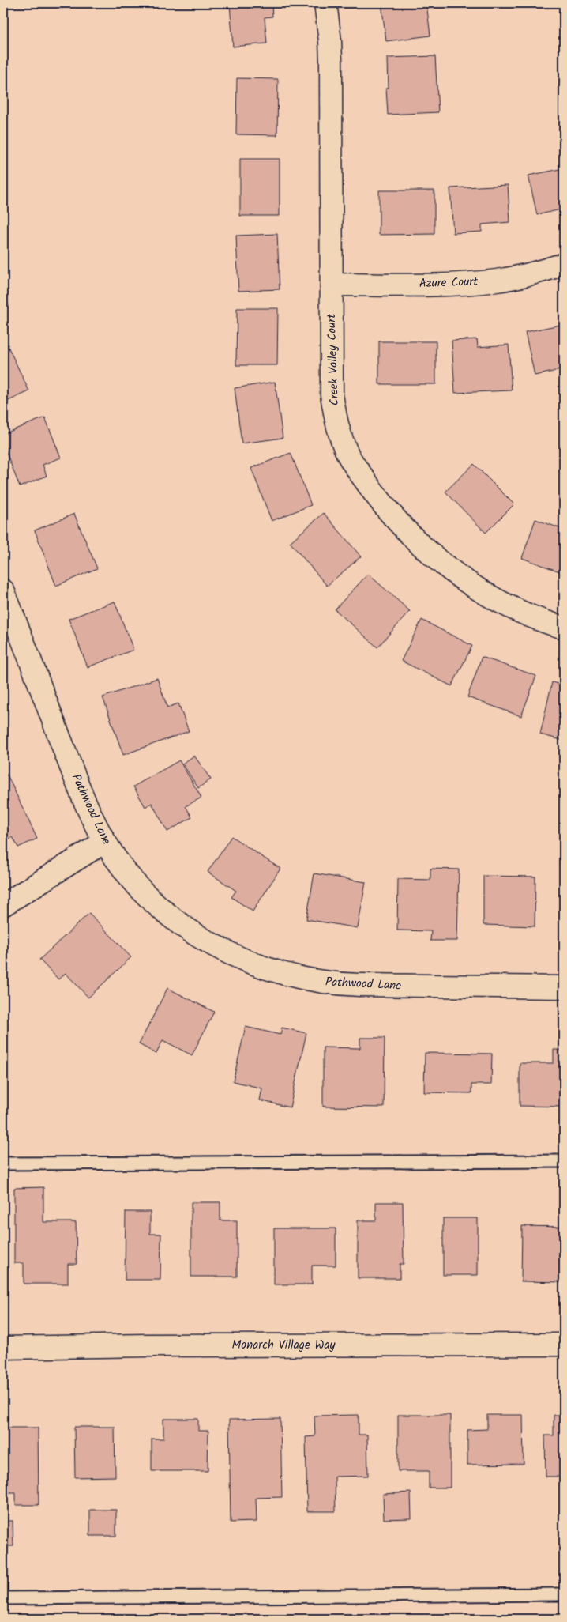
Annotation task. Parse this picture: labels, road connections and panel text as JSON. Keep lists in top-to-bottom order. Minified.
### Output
{"streets":{"street":["Azure Court","Creek Valley Court","Pathwood Lane","Monarch Village Way"]},"crossings":[["Azure Court","Creek Valley Court"]]}
